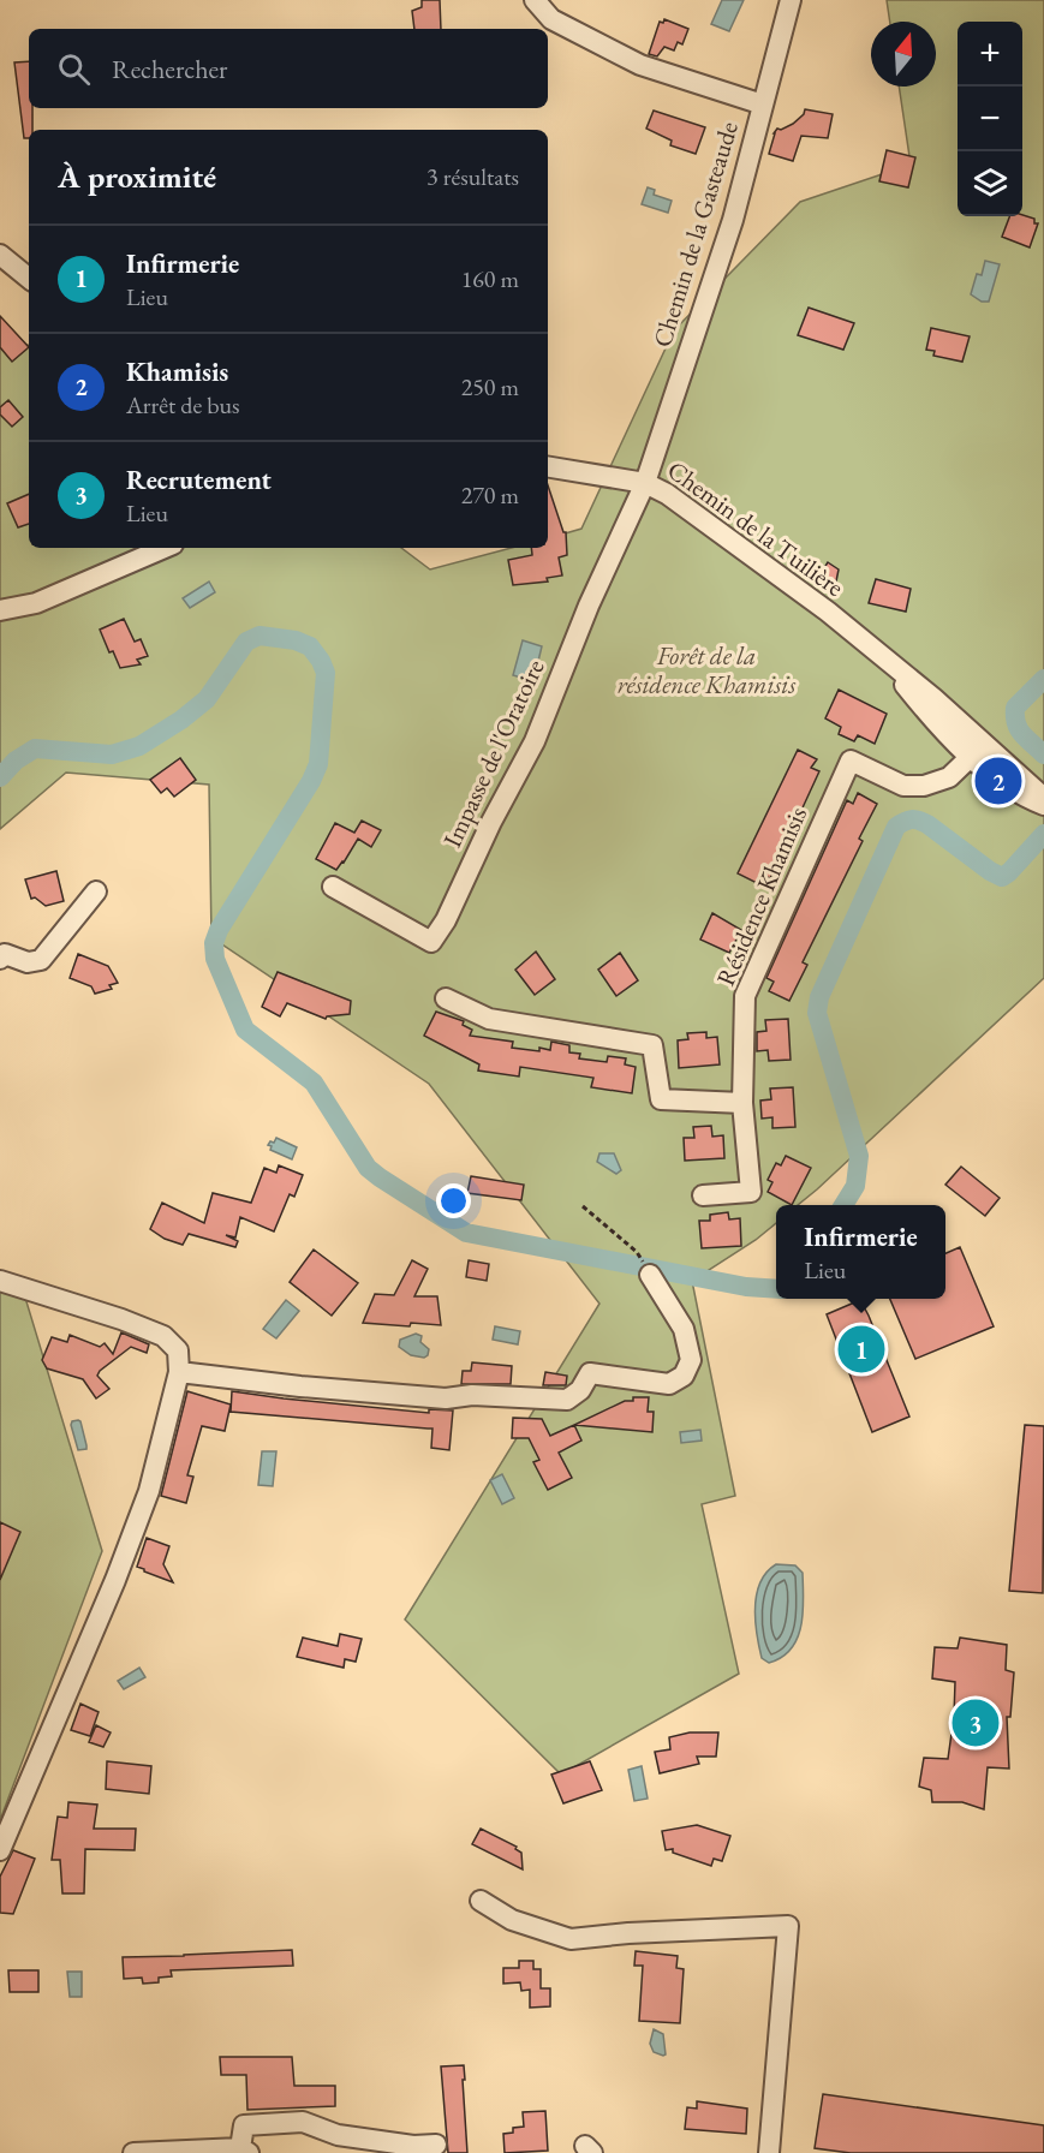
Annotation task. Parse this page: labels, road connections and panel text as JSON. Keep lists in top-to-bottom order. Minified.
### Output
{"streets":{"street":["Chemin de la Gasteaude","Chemin de la Tuilière","Impasse de l'Oratoire","Résidence Khamisis"]},"crossings":[["Chemin de la Gasteaude","Chemin de la Tuilière"],["Chemin de la Gasteaude","Impasse de l'Oratoire"],["Chemin de la Tuilière","Impasse de l'Oratoire"],["Chemin de la Tuilière","Résidence Khamisis"]],"parks":["Forêt de la résidence Khamisis"],"north":"top","page":{"map_buttons":["+","−"],"search":"Rechercher","heading":["À proximité","3 résultats"],"list":[{"mark":"1","name":"Infirmerie","note":"Lieu","value":"160 m"},{"mark":"2","name":"Khamisis","note":"Arrêt de bus","value":"250 m"},{"mark":"3","name":"Recrutement","note":"Lieu","value":"270 m"}],"pins":["2","1","3"],"popup":["Infirmerie","Lieu"]}}
